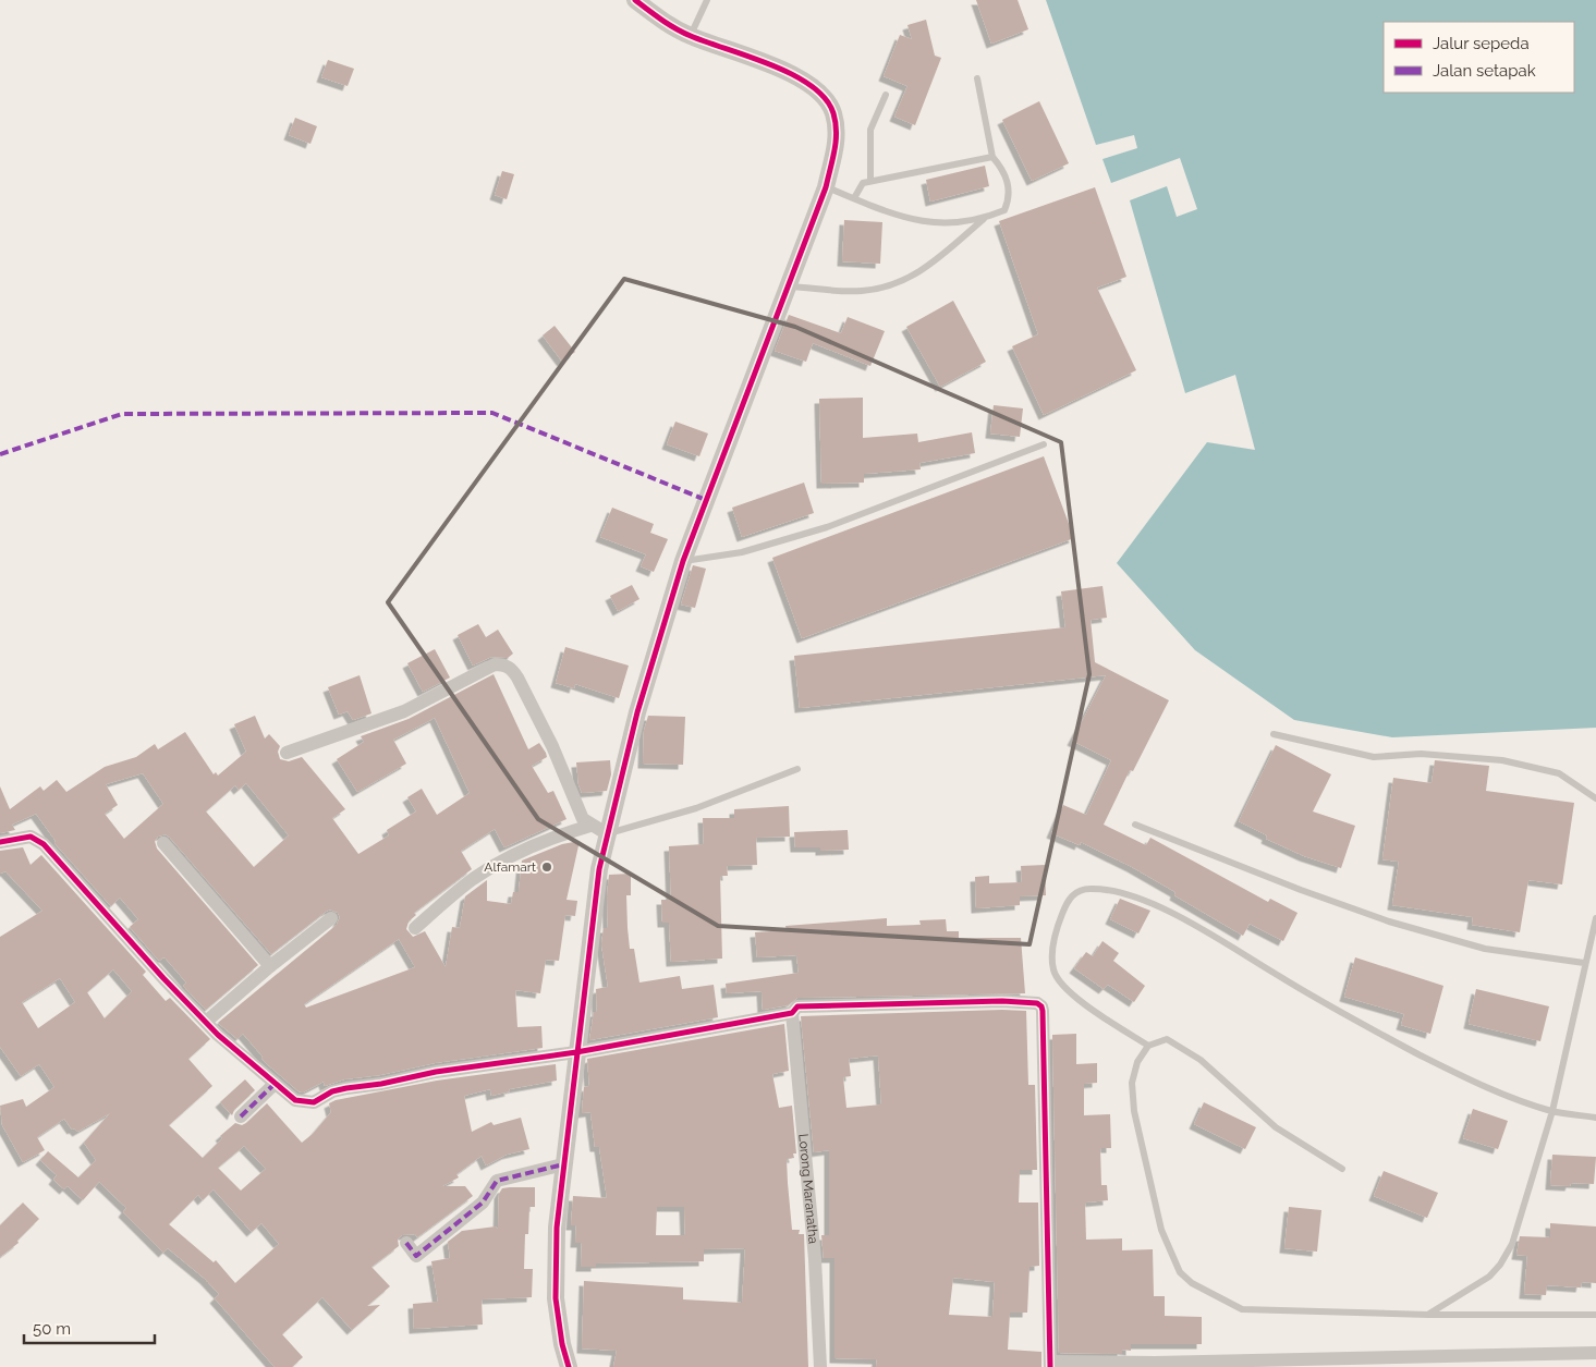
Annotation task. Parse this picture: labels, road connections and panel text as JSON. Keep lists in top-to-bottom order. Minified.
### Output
{"streets":{"street":["Lorong Maranatha"]},"places":["Alfamart"],"legend":["Jalur sepeda","Jalan setapak"],"scale_bar":"50 m"}
